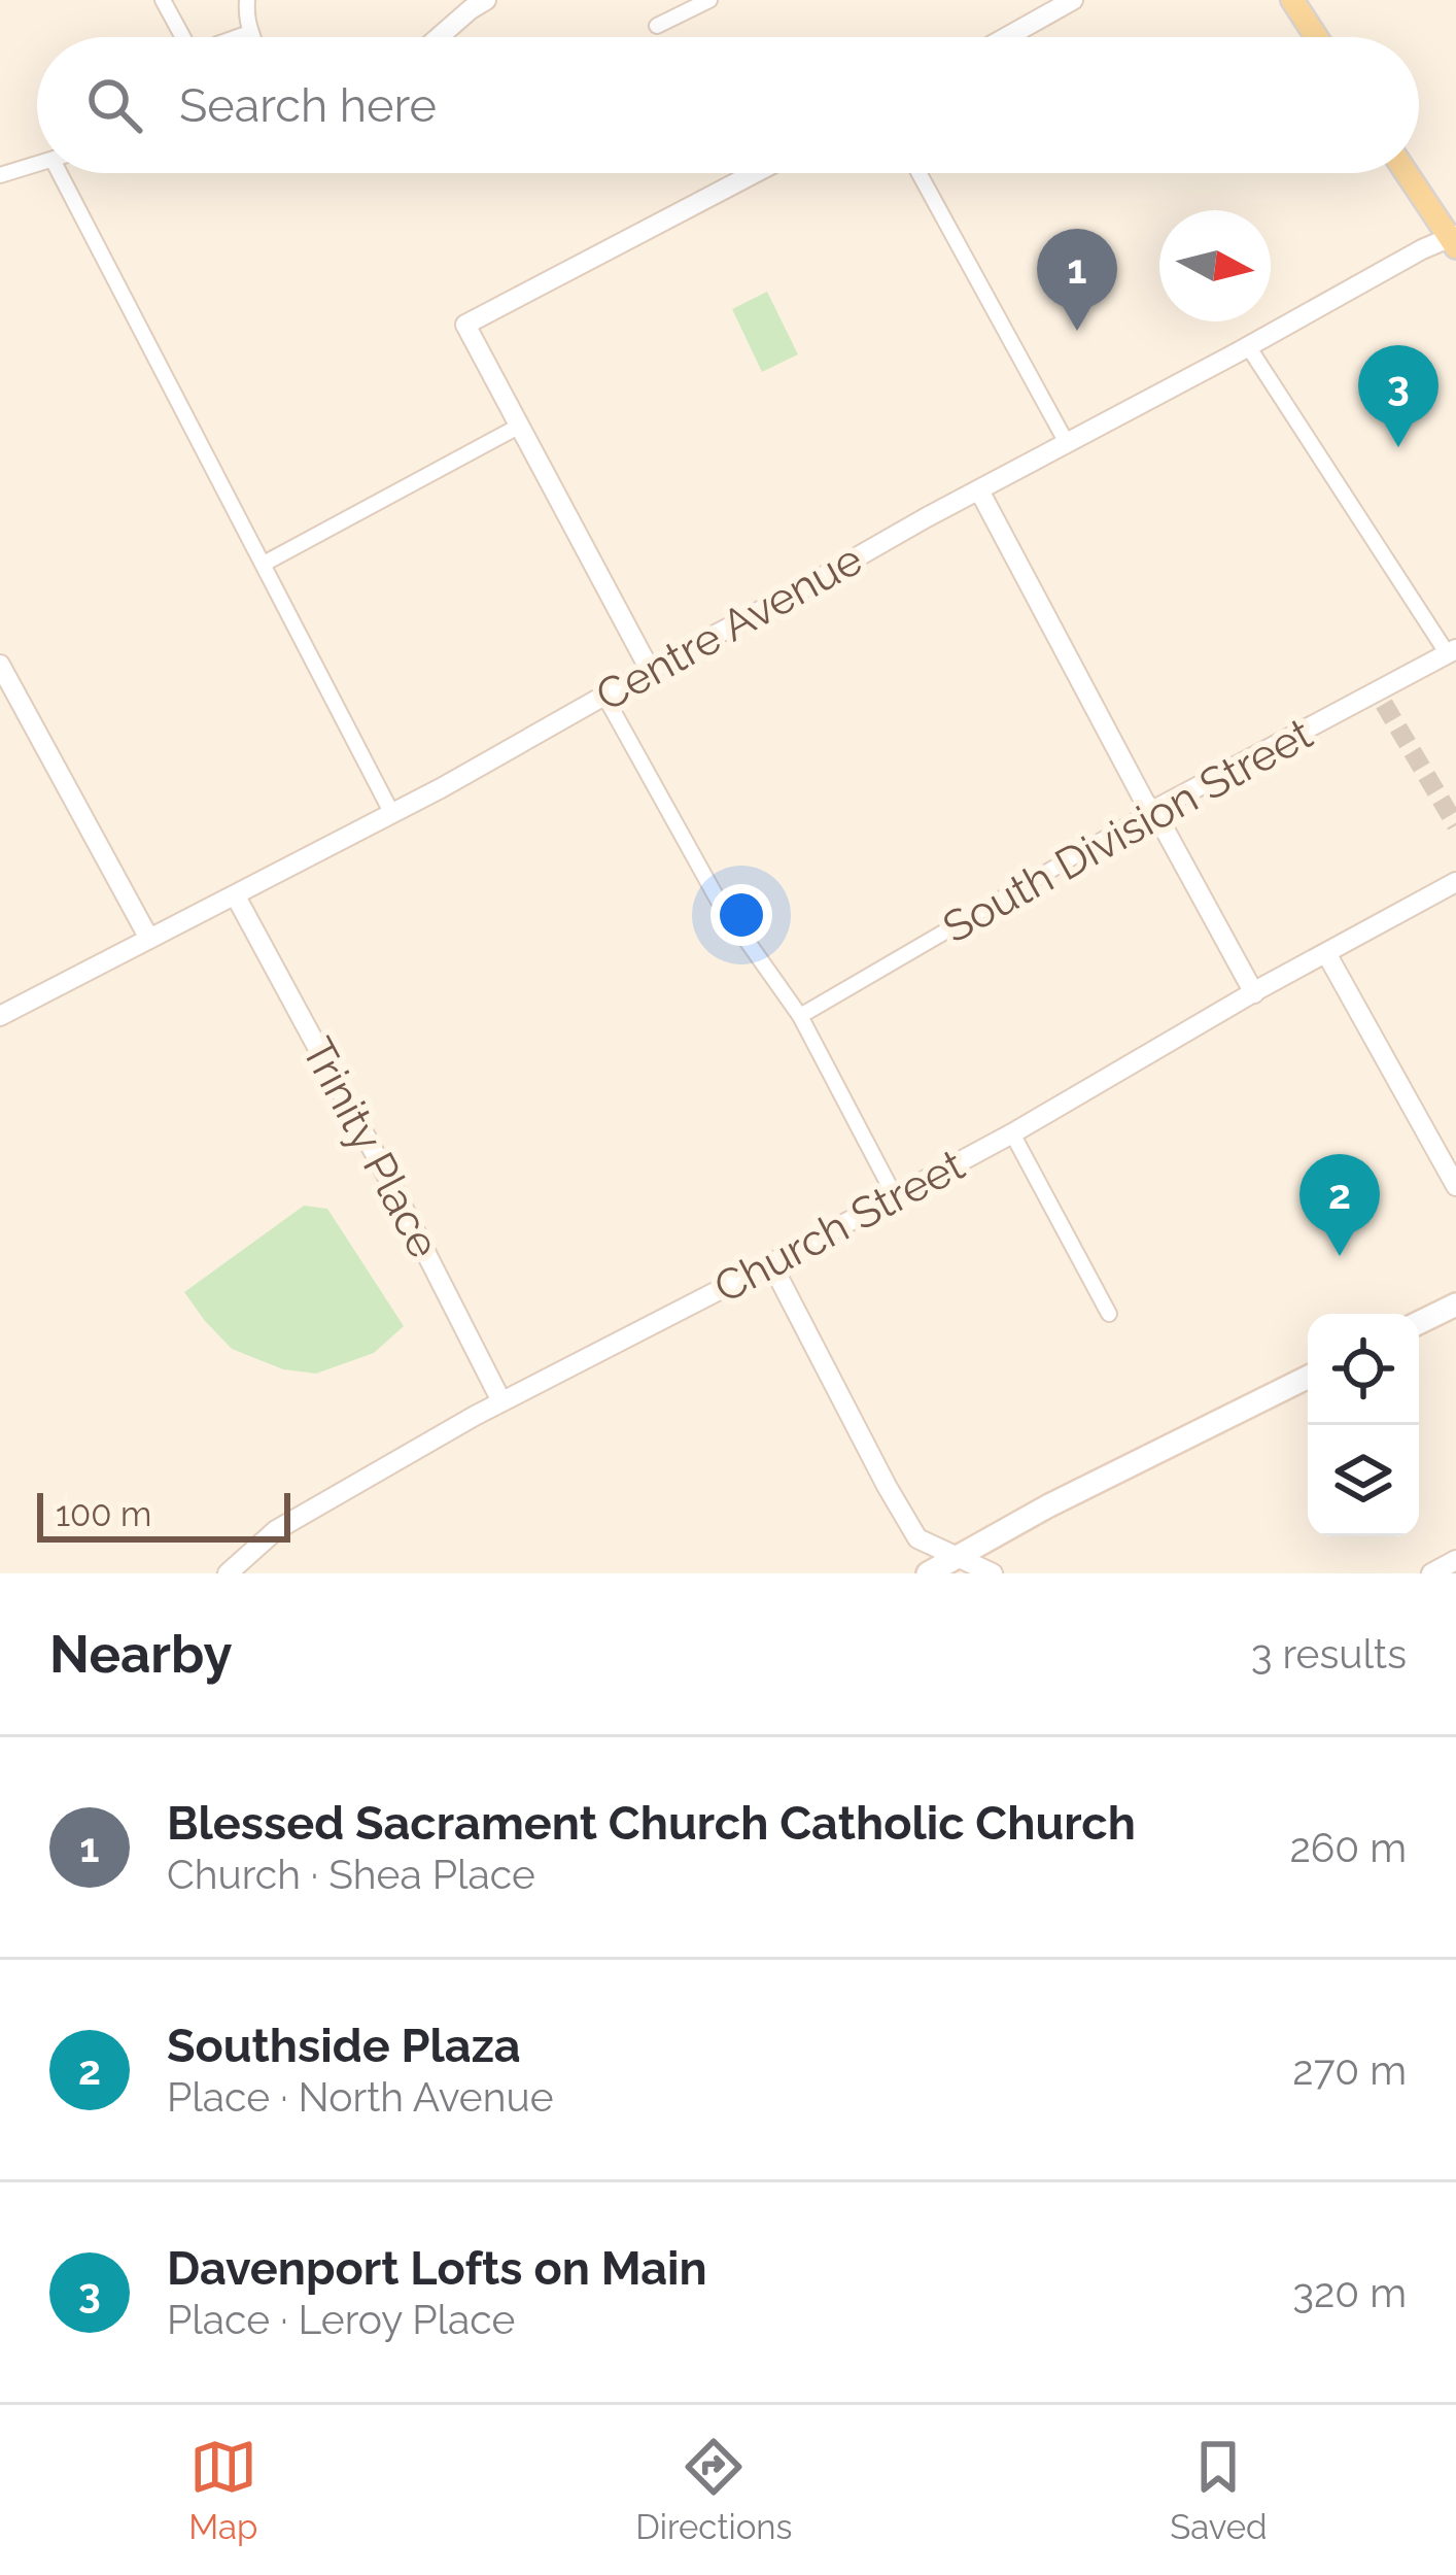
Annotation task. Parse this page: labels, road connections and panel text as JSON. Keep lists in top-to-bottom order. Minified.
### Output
{"streets":{"street":["Centre Avenue","South Division Street","Trinity Place","Church Street"]},"crossings":[["Centre Avenue","Trinity Place"],["Trinity Place","Church Street"]],"scale_bar":"100 m","north":"right","page":{"search":"Search here","pins":["1","3","2"],"scale":"100 m","heading":["Nearby","3 results"],"list":[{"mark":"1","name":"Blessed Sacrament Church Catholic Church","note":"Church · Shea Place","value":"260 m"},{"mark":"2","name":"Southside Plaza","note":"Place · North Avenue","value":"270 m"},{"mark":"3","name":"Davenport Lofts on Main","note":"Place · Leroy Place","value":"320 m"}],"nav":["Map","Directions","Saved"]}}
